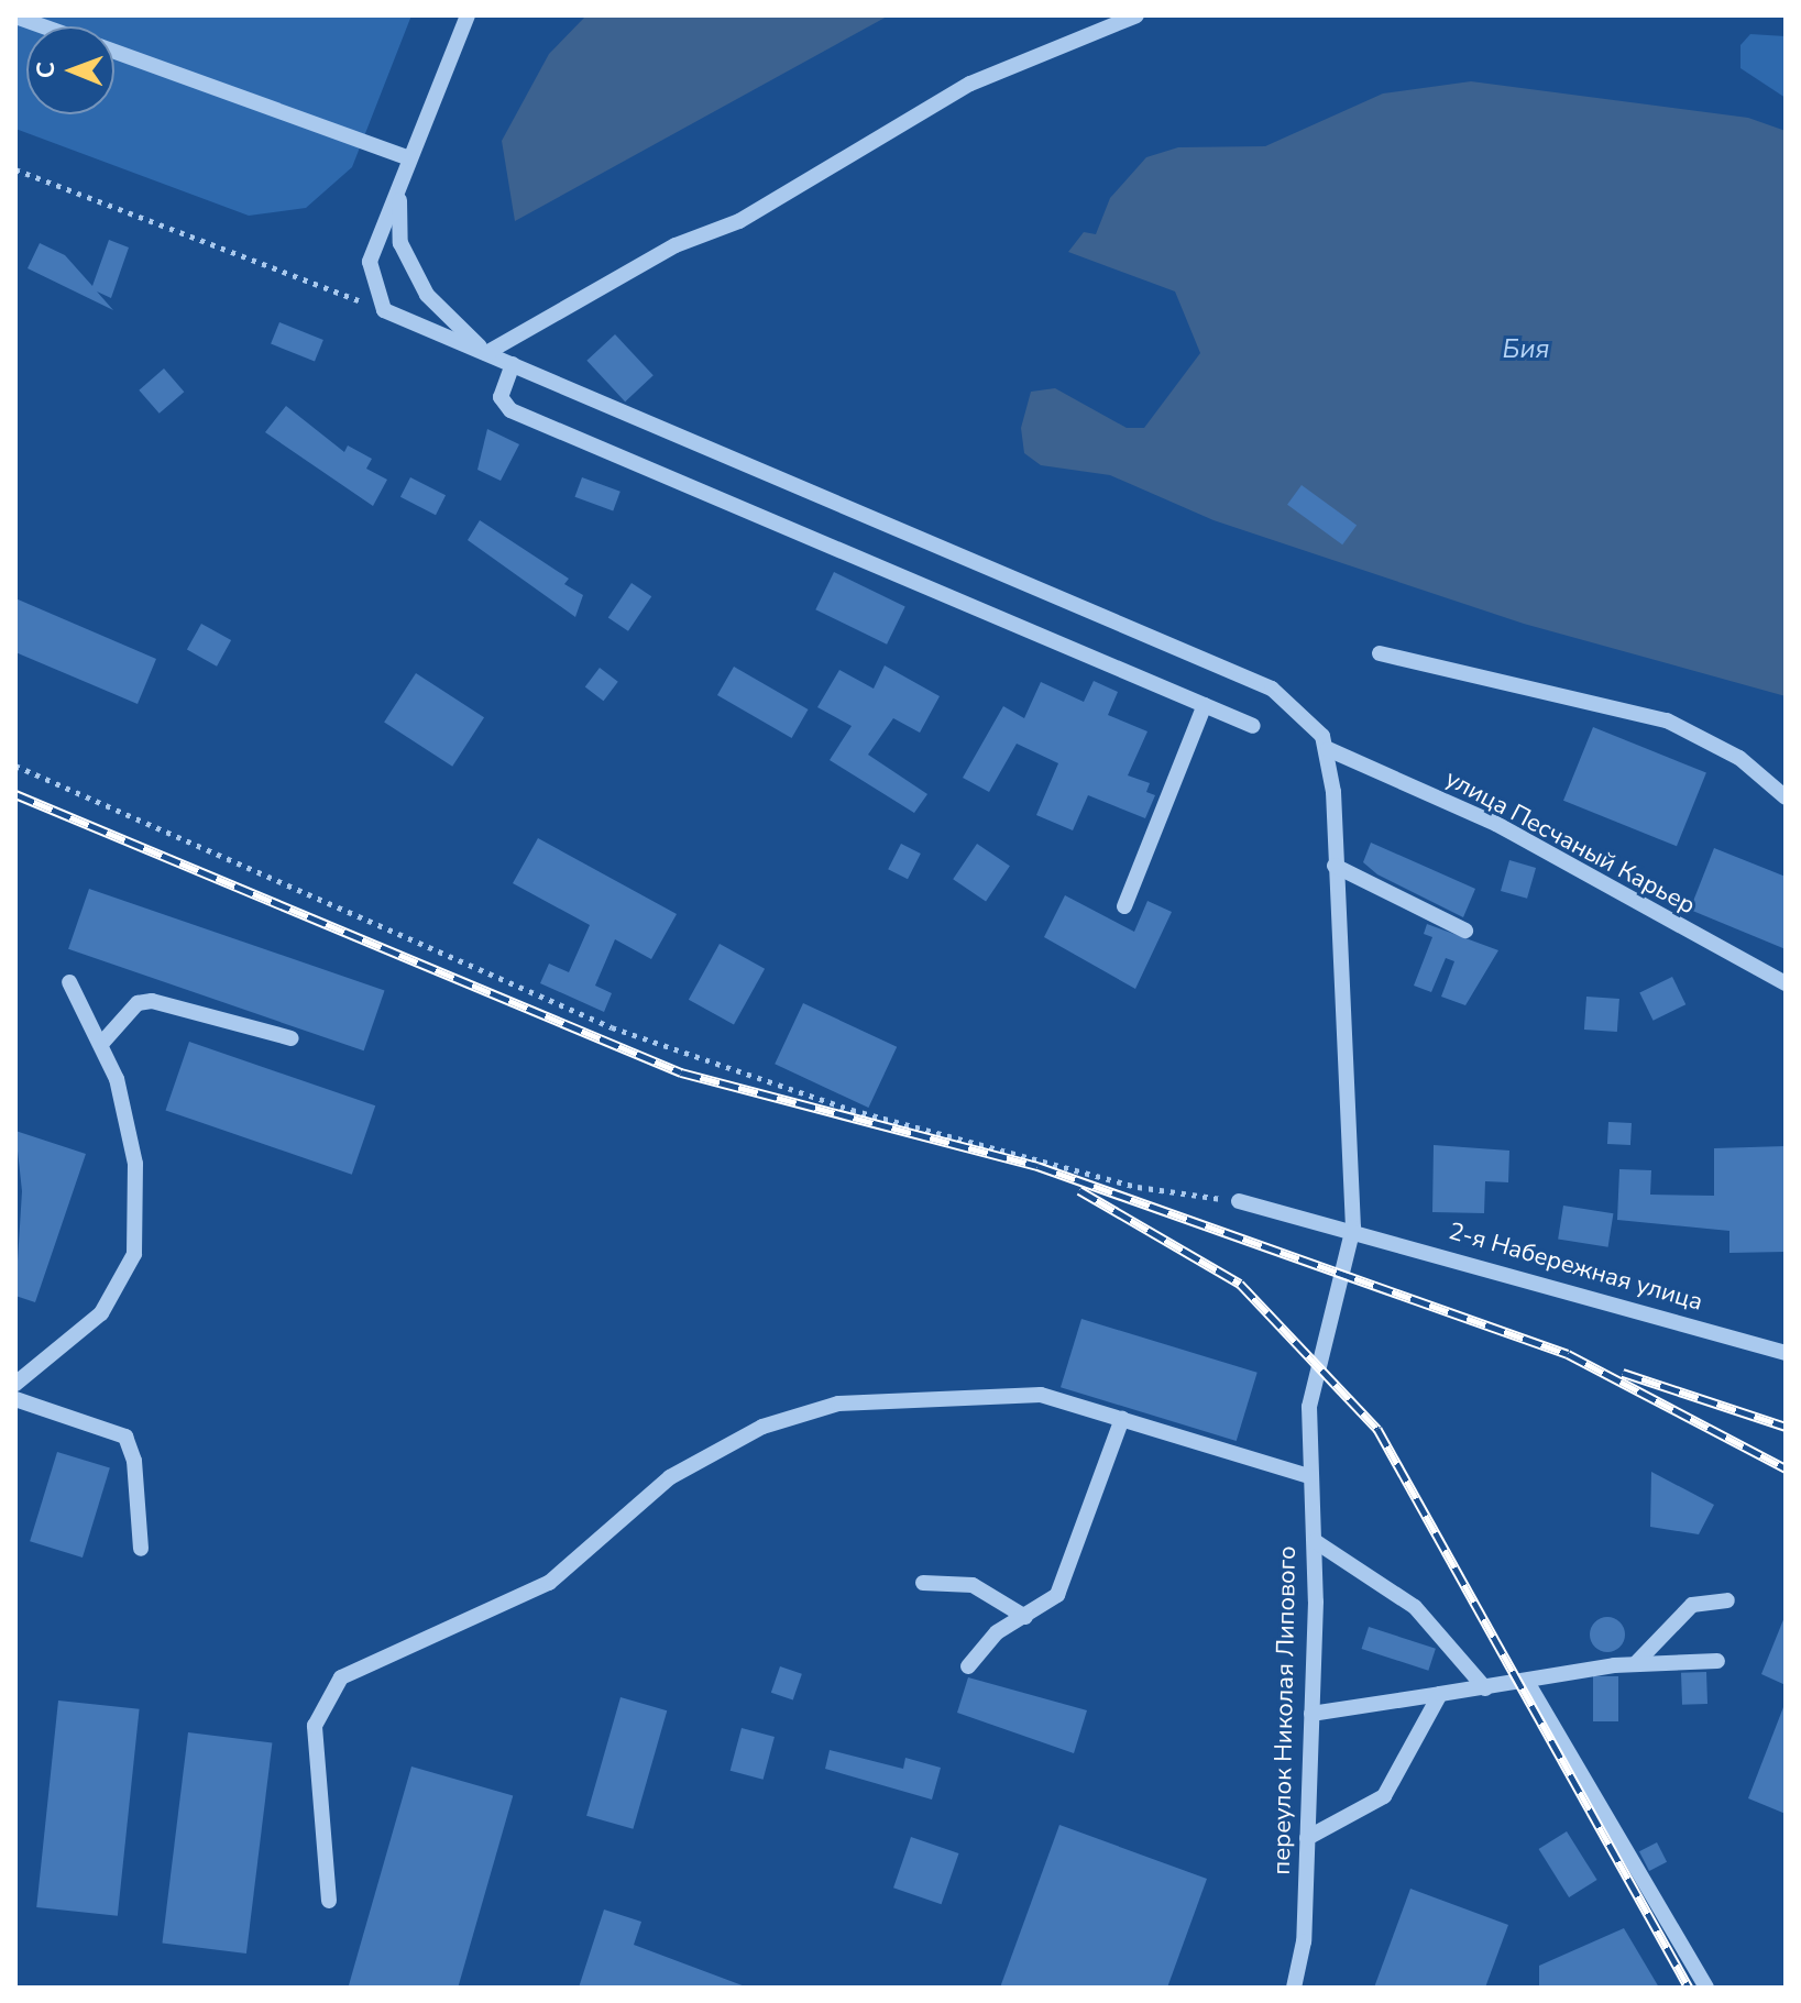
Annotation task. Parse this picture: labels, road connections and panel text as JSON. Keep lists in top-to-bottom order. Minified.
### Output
{"streets":{"street":["улица Песчаный Карьер","2-я Набережная улица","переулок Николая Липового"]},"crossings":[["улица Песчаный Карьер","переулок Николая Липового"],["2-я Набережная улица","переулок Николая Липового"]],"water":["Бия"],"north":"left"}
